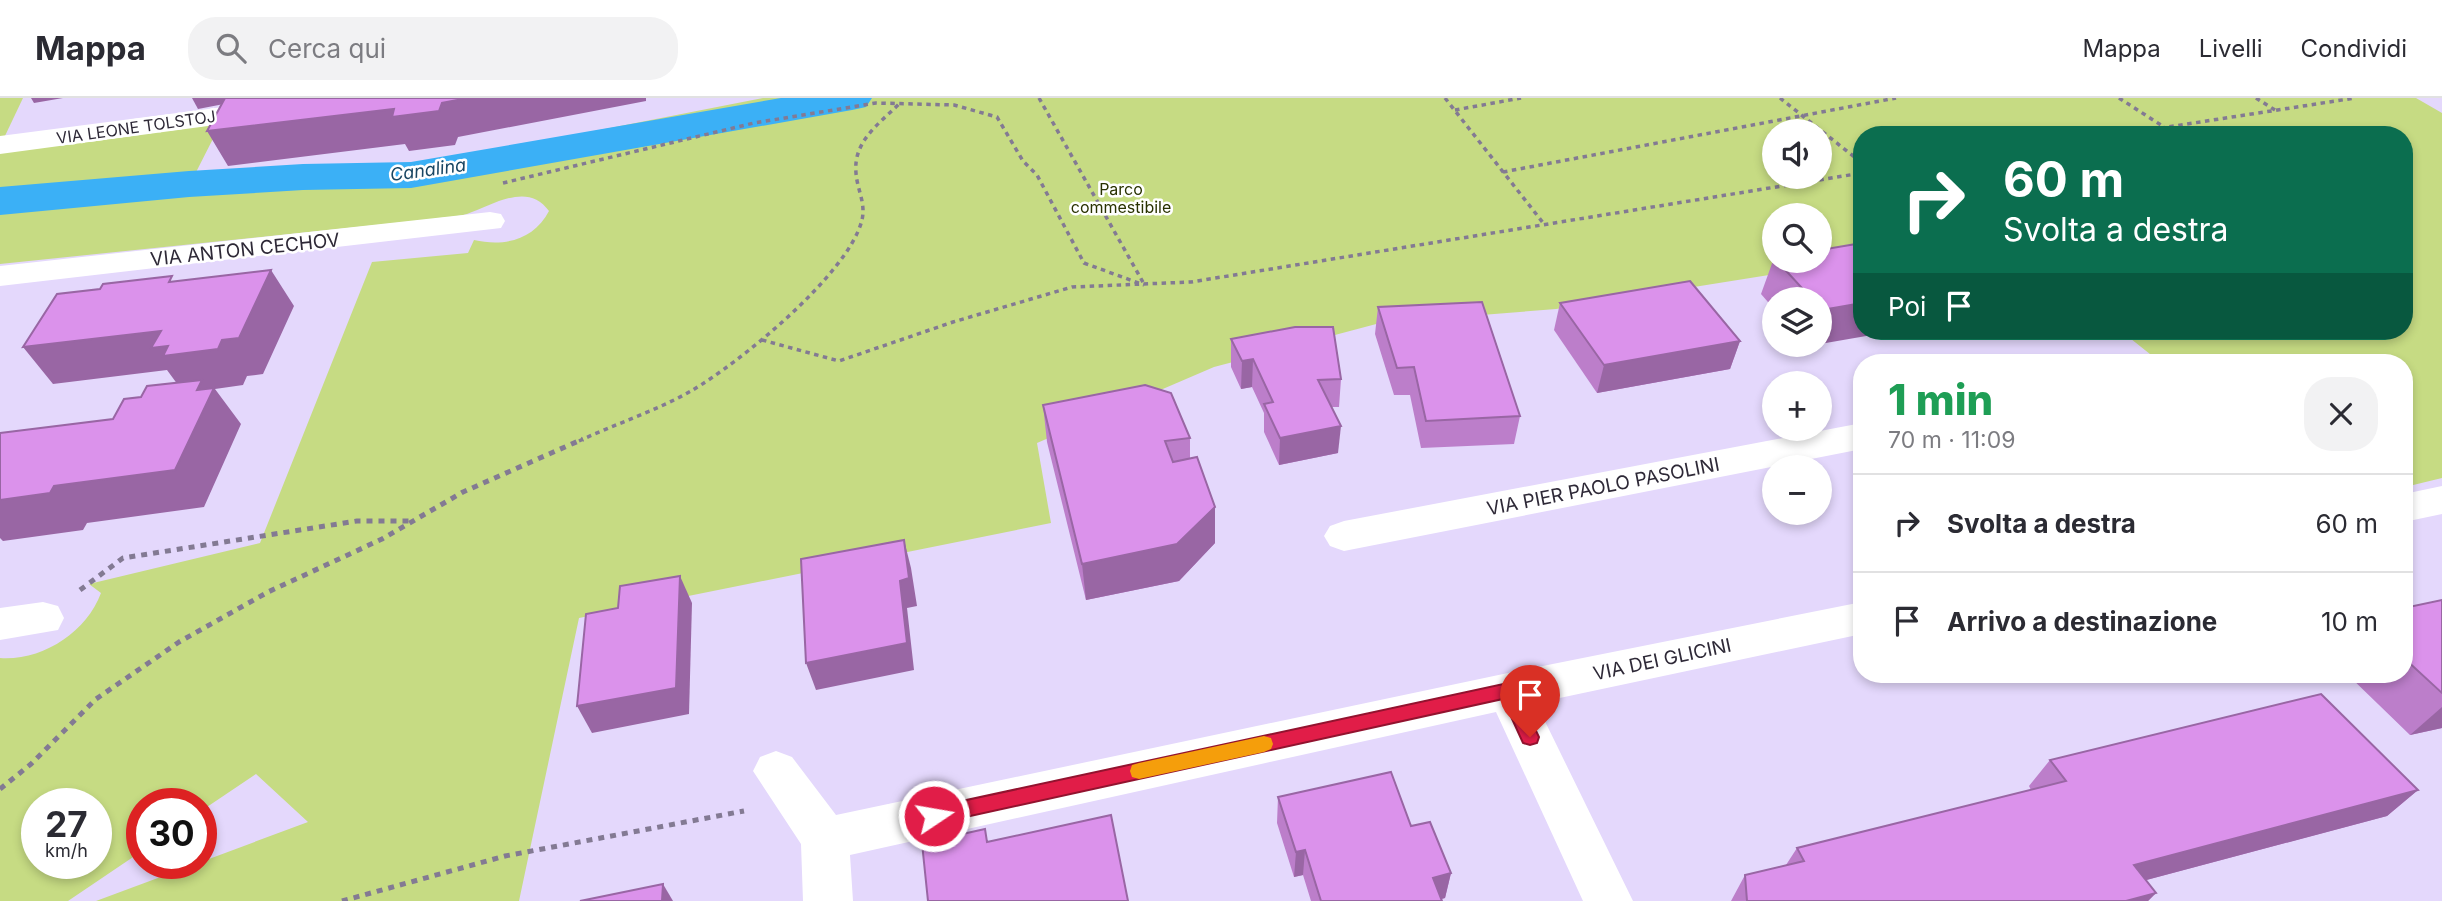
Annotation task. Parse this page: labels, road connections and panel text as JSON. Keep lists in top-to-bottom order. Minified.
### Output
{"streets":{"street":["VIA LEONE TOLSTOJ","VIA ANTON CECHOV","VIA PIER PAOLO PASOLINI","VIA DEI GLICINI"]},"water":["Canalina"],"parks":["Parco commestibile"],"page":{"header":"Mappa","search":"Cerca qui","nav":["Mappa","Livelli","Condividi"],"map_buttons":["+","−"],"turn":["60 m","Svolta a destra"],"then":"Poi","heading":["1 min","70 m · 11:09"],"list":[{"name":"Svolta a destra","value":"60 m"},{"name":"Arrivo a destinazione","value":"10 m"}],"speed":"27 km/h","limit":"30"}}
